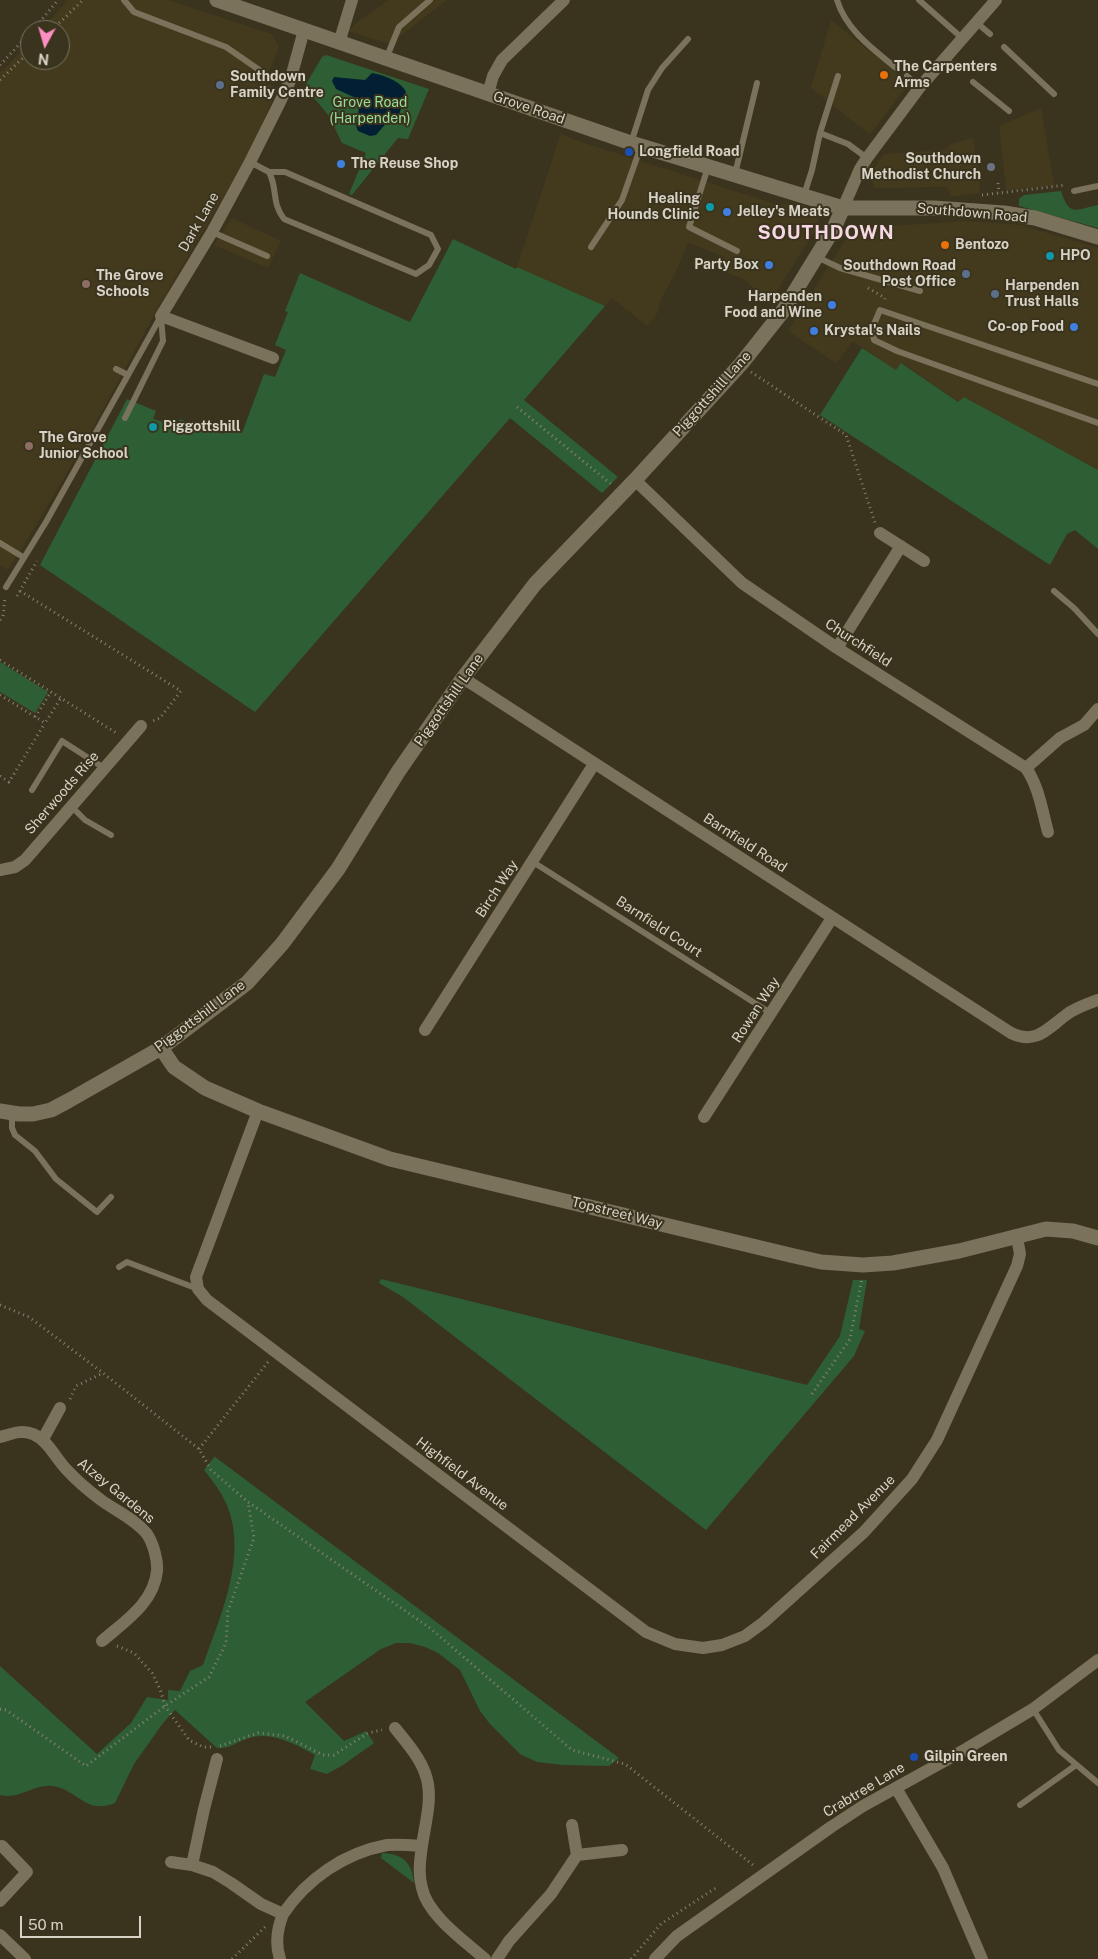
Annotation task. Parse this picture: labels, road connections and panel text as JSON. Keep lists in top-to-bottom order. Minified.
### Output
{"streets":{"street":["Grove Road","Southdown Road","Dark Lane","Piggottshill Lane","Churchfield","Sherwoods Rise","Barnfield Road","Birch Way","Rowan Way","Topstreet Way","Highfield Avenue","Alzey Gardens","Fairmead Avenue","Crabtree Lane"],"lane":["Barnfield Court"]},"crossings":[["Grove Road","Southdown Road"],["Grove Road","Dark Lane"],["Grove Road","Piggottshill Lane"],["Southdown Road","Piggottshill Lane"],["Piggottshill Lane","Churchfield"],["Piggottshill Lane","Barnfield Road"],["Piggottshill Lane","Topstreet Way"],["Barnfield Road","Birch Way"],["Barnfield Road","Rowan Way"],["Birch Way","Barnfield Court"],["Barnfield Court","Rowan Way"],["Topstreet Way","Fairmead Avenue"],["Highfield Avenue","Fairmead Avenue"]],"districts":["SOUTHDOWN"],"parks":["Grove Road (Harpenden)"],"places":["The Carpenters Arms","Southdown Family Centre","Longfield Road","The Reuse Shop","Southdown Methodist Church","Healing Hounds Clinic","Jelley's Meats","Bentozo","HPO","Party Box","Southdown Road Post Office","The Grove Schools","Harpenden Trust Halls","Harpenden Food and Wine","Co-op Food","Krystal's Nails","Piggottshill","The Grove Junior School","Gilpin Green"],"scale_bar":"50 m","north":"bottom"}
